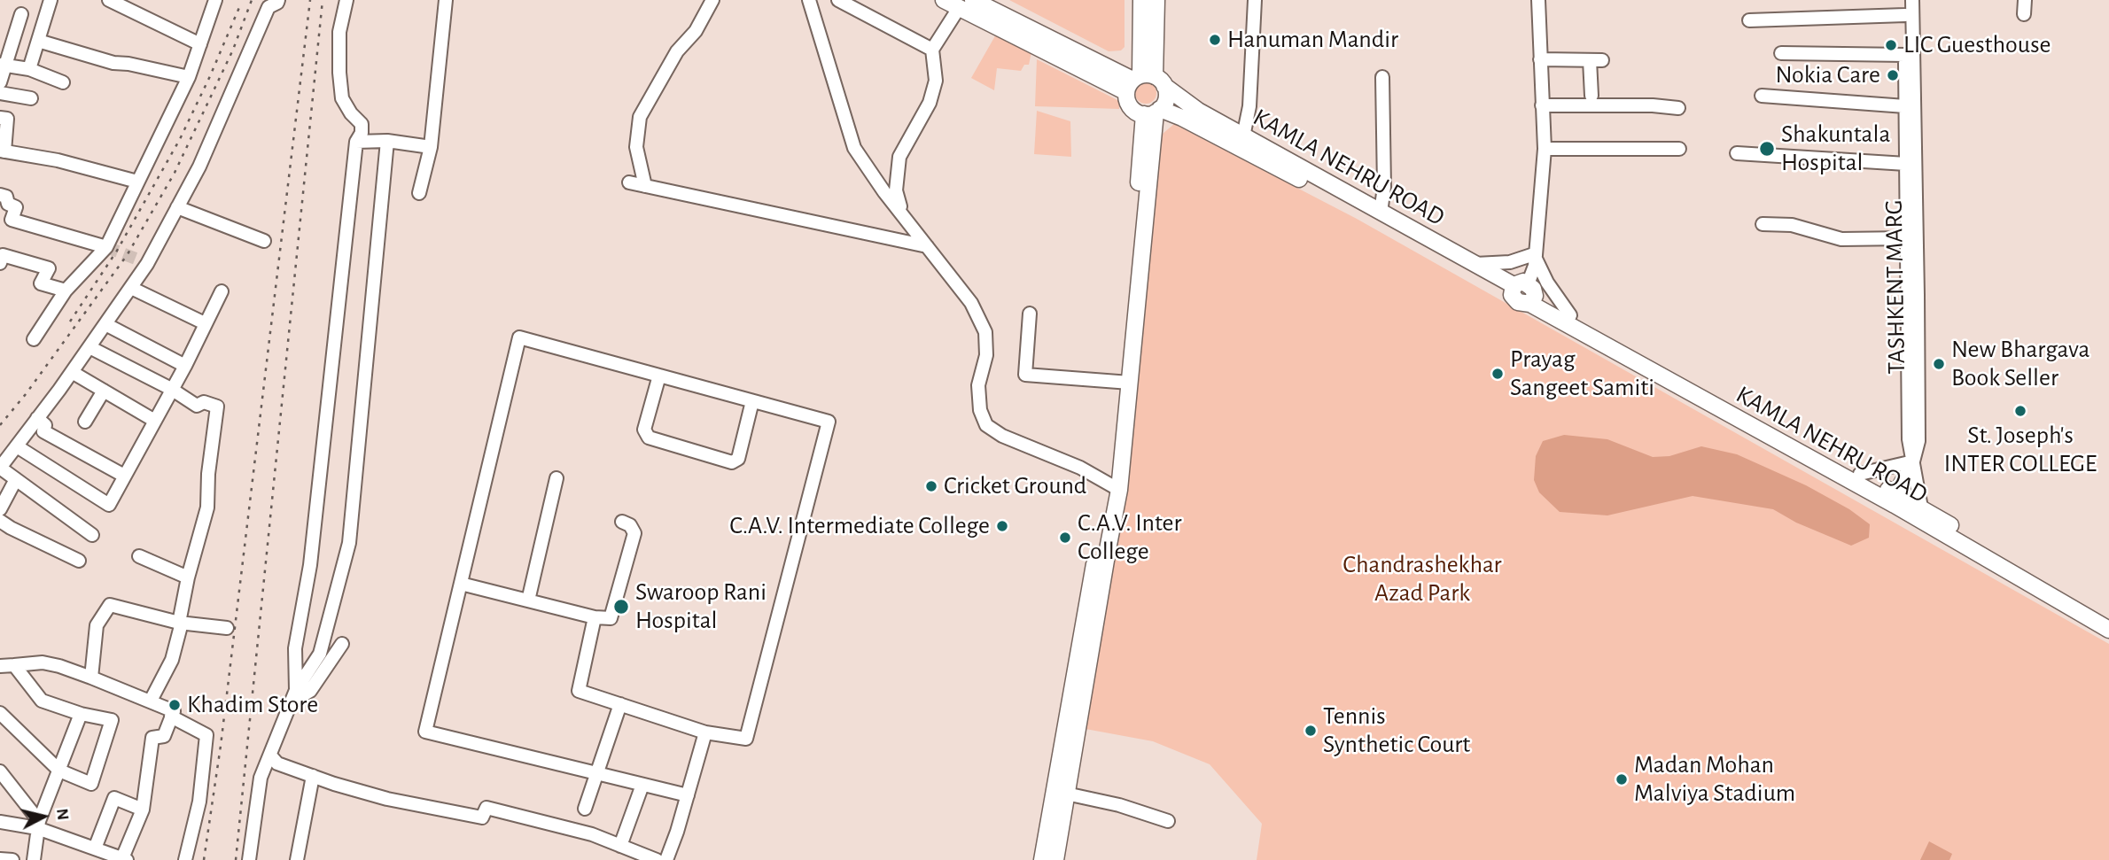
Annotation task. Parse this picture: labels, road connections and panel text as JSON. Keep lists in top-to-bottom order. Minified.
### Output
{"streets":{"main road":["KAMLA NEHRU ROAD"],"street":["TASHKENT MARG"]},"crossings":[["KAMLA NEHRU ROAD","TASHKENT MARG"]],"parks":["Chandrashekhar Azad Park"],"places":["Hanuman Mandir","LIC Guesthouse","Nokia Care","Shakuntala Hospital","New Bhargava Book Seller","Prayag Sangeet Samiti","St. Joseph's INTER COLLEGE","Cricket Ground","C.A.V. Intermediate College","C.A.V. Inter College","Swaroop Rani Hospital","Khadim Store","Tennis Synthetic Court","Madan Mohan Malviya Stadium"],"north":"right"}
